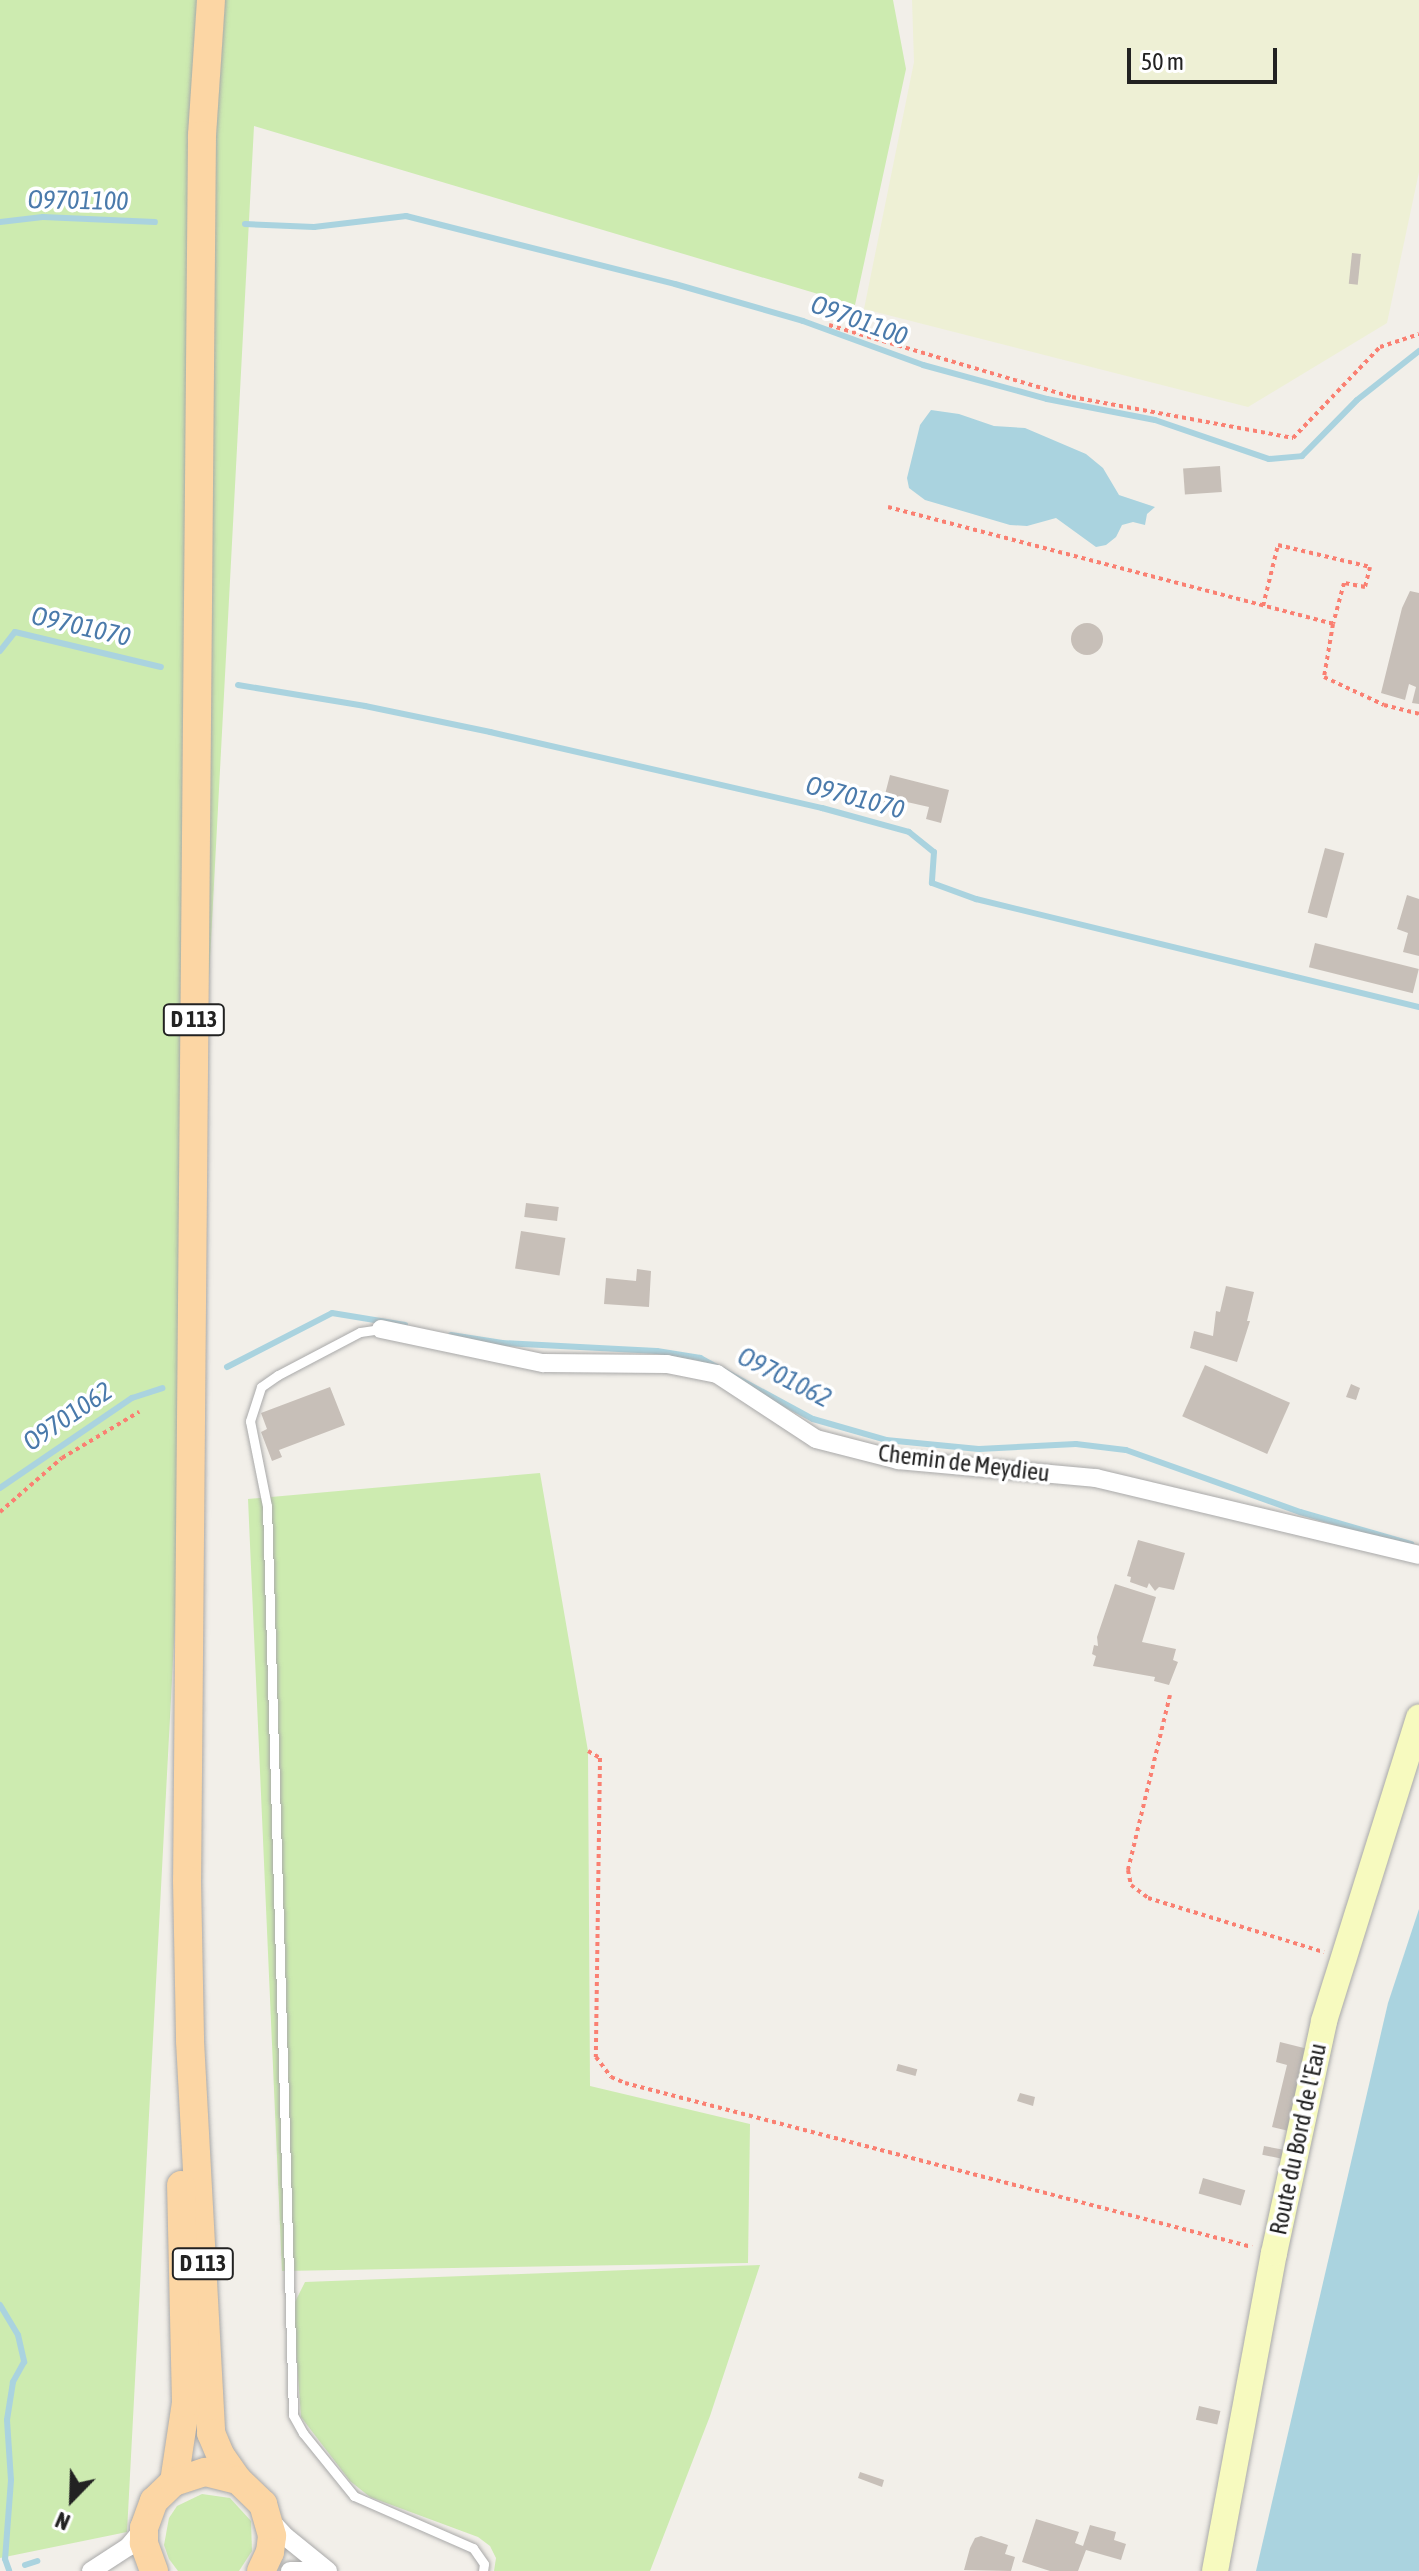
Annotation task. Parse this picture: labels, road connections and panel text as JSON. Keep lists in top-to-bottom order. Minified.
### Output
{"streets":{"main road":["D 113"],"street":["Chemin de Meydieu","Route du Bord de l'Eau"]},"water":["O9701100","O9701070","O9701062"],"scale_bar":"50 m","north":"bottom left"}
